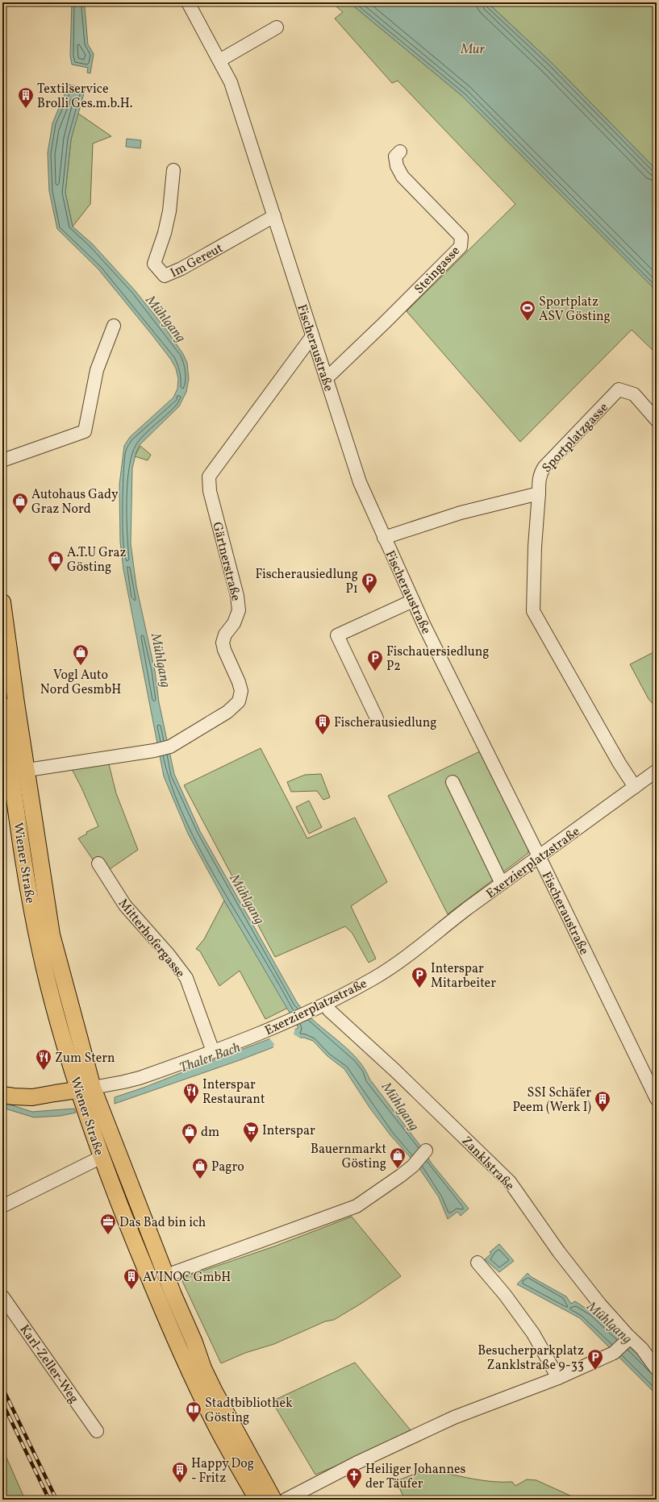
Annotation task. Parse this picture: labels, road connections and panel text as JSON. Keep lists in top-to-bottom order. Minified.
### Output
{"streets":{"main road":["Exerzierplatzstraße","Wiener Straße"],"street":["Im Gereut","Steingasse","Fischeraustraße","Sportplatzgasse","Gärtnerstraße","Mitterhofergasse","Zanklstraße","Karl-Zeller-Weg"]},"crossings":[["Im Gereut","Fischeraustraße"],["Steingasse","Fischeraustraße"],["Fischeraustraße","Gärtnerstraße"],["Fischeraustraße","Exerzierplatzstraße"],["Gärtnerstraße","Wiener Straße"],["Exerzierplatzstraße","Wiener Straße"],["Exerzierplatzstraße","Mitterhofergasse"],["Exerzierplatzstraße","Zanklstraße"]],"water":["Mur","Mühlgang","Thaler Bach"],"places":{"building":["Textilservice Brolli Ges.m.b.H.","Fischerausiedlung","SSI Schäfer Peem (Werk I)","AVINOC GmbH","Happy Dog - Fritz"],"sports":["Sportplatz ASV Gösting"],"shop":["Autohaus Gady Graz Nord","A.T.U Graz Gösting","Vogl Auto Nord GesmbH","dm","Bauernmarkt Gösting","Pagro"],"parking":["Fischerausiedlung P1","Fischauersiedlung P2","Interspar Mitarbeiter","Besucherparkplatz Zanklstraße 9-33"],"restaurant":["Zum Stern","Interspar Restaurant"],"supermarket":["Interspar"],"office":["Das Bad bin ich"],"library":["Stadtbibliothek Gösting"],"church":["Heiliger Johannes der Täufer"]}}
